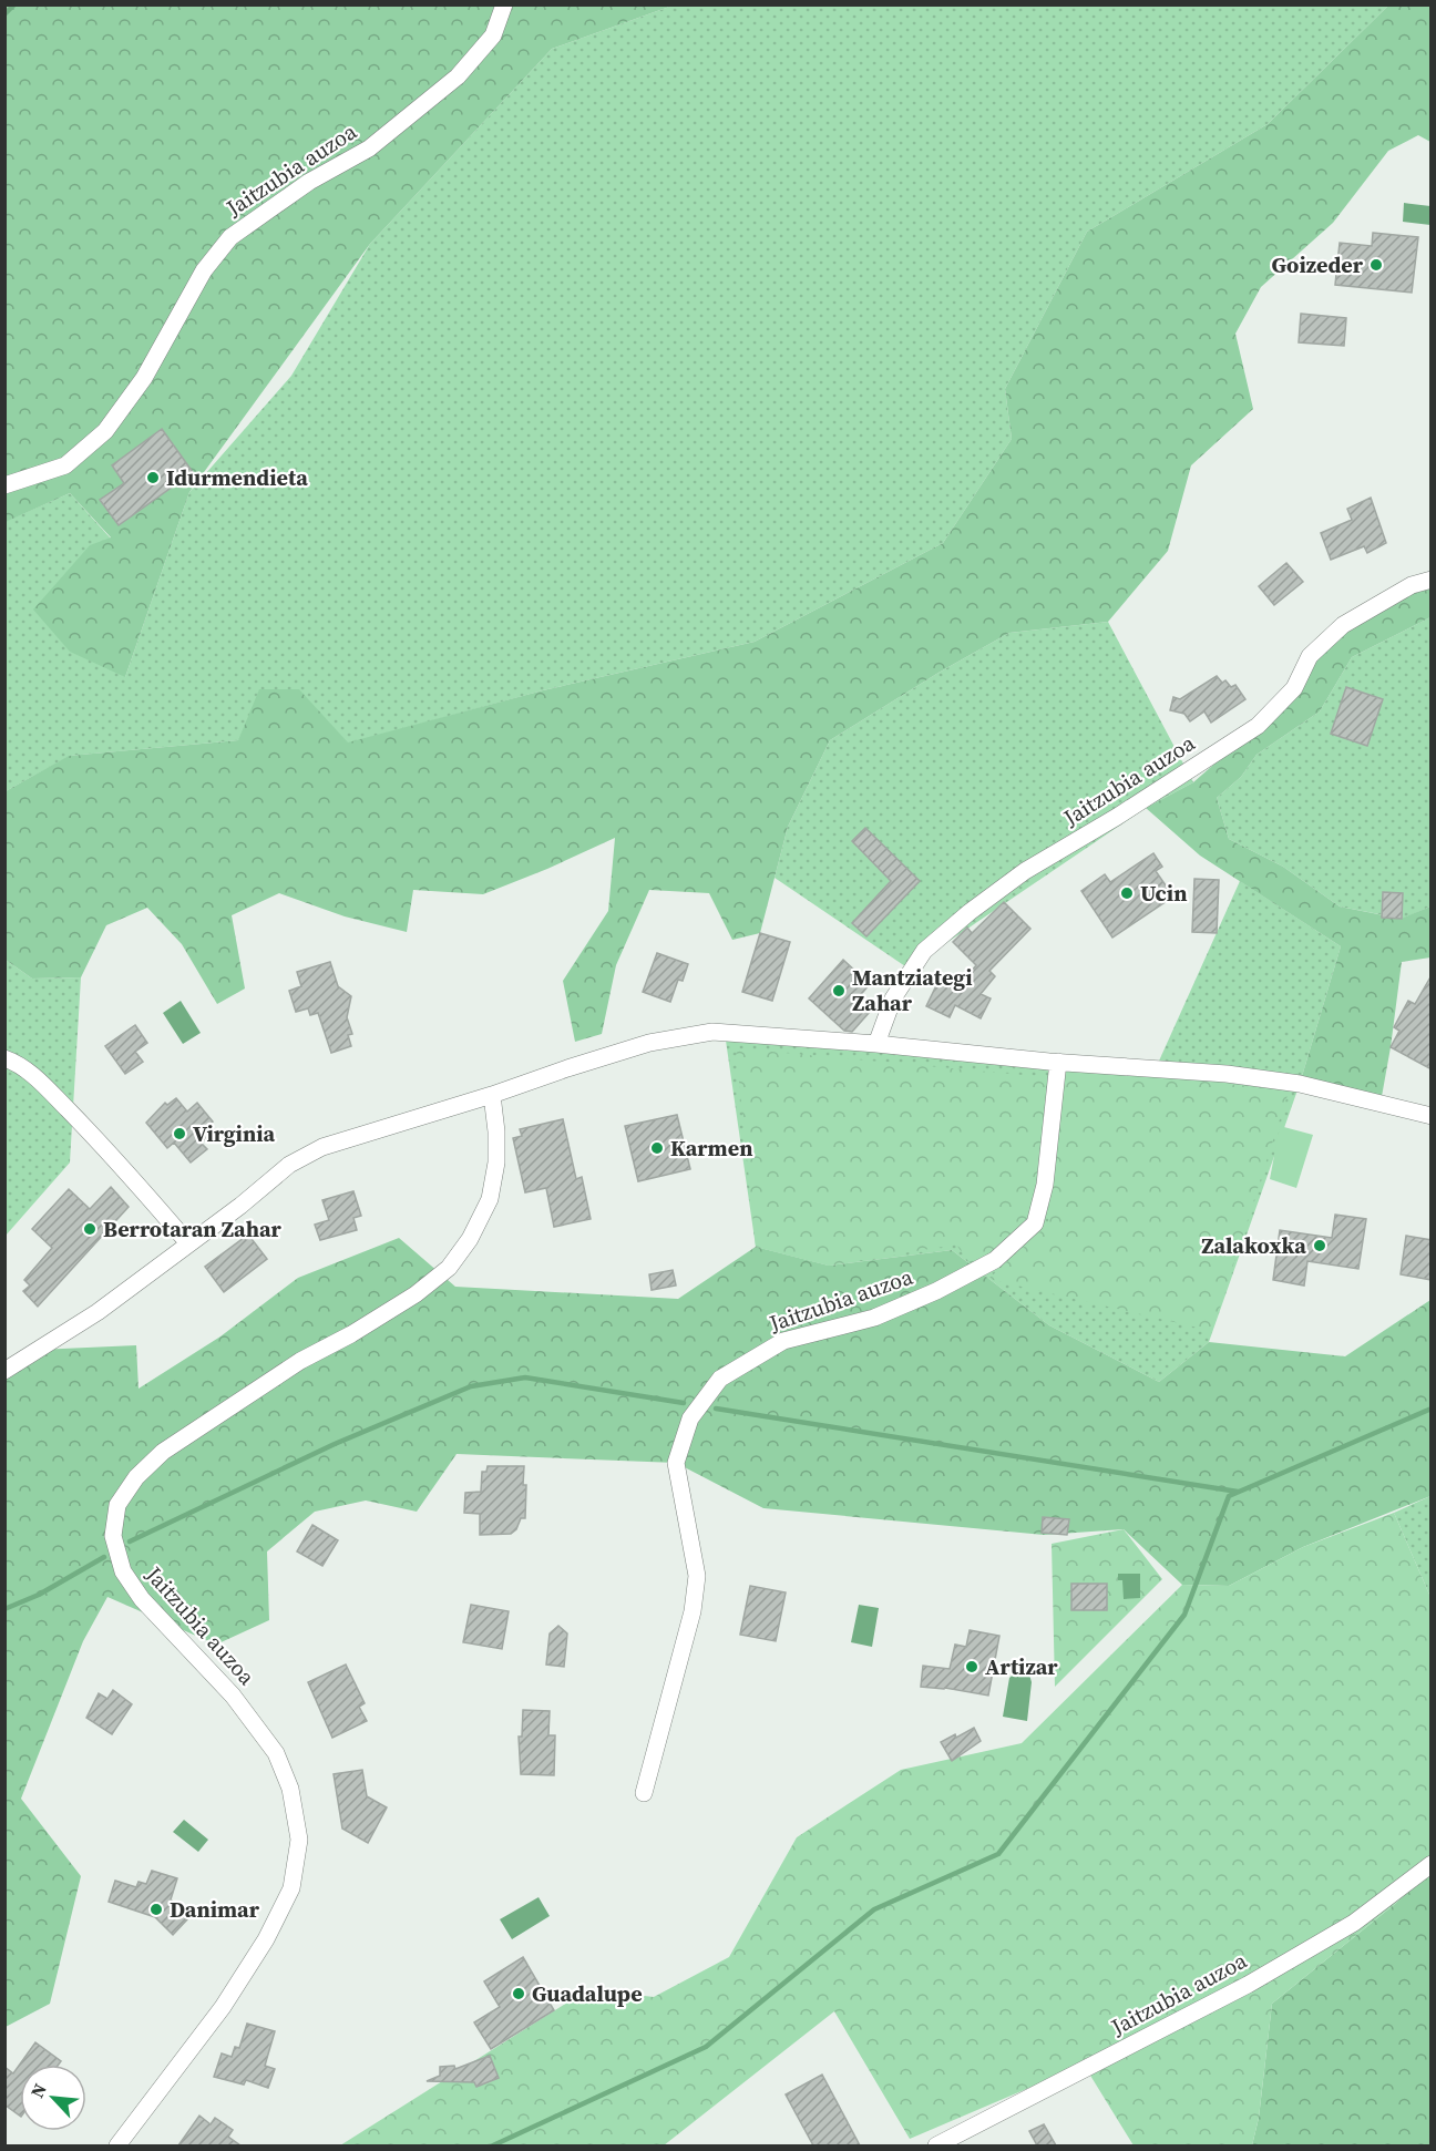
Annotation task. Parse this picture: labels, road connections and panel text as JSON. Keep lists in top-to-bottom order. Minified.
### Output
{"streets":{"street":["Jaitzubia auzoa"]},"places":["Goizeder","Idurmendieta","Ucin","Mantziategi Zahar","Virginia","Karmen","Berrotaran Zahar","Zalakoxka","Artizar","Danimar","Guadalupe"],"north":"top left"}
